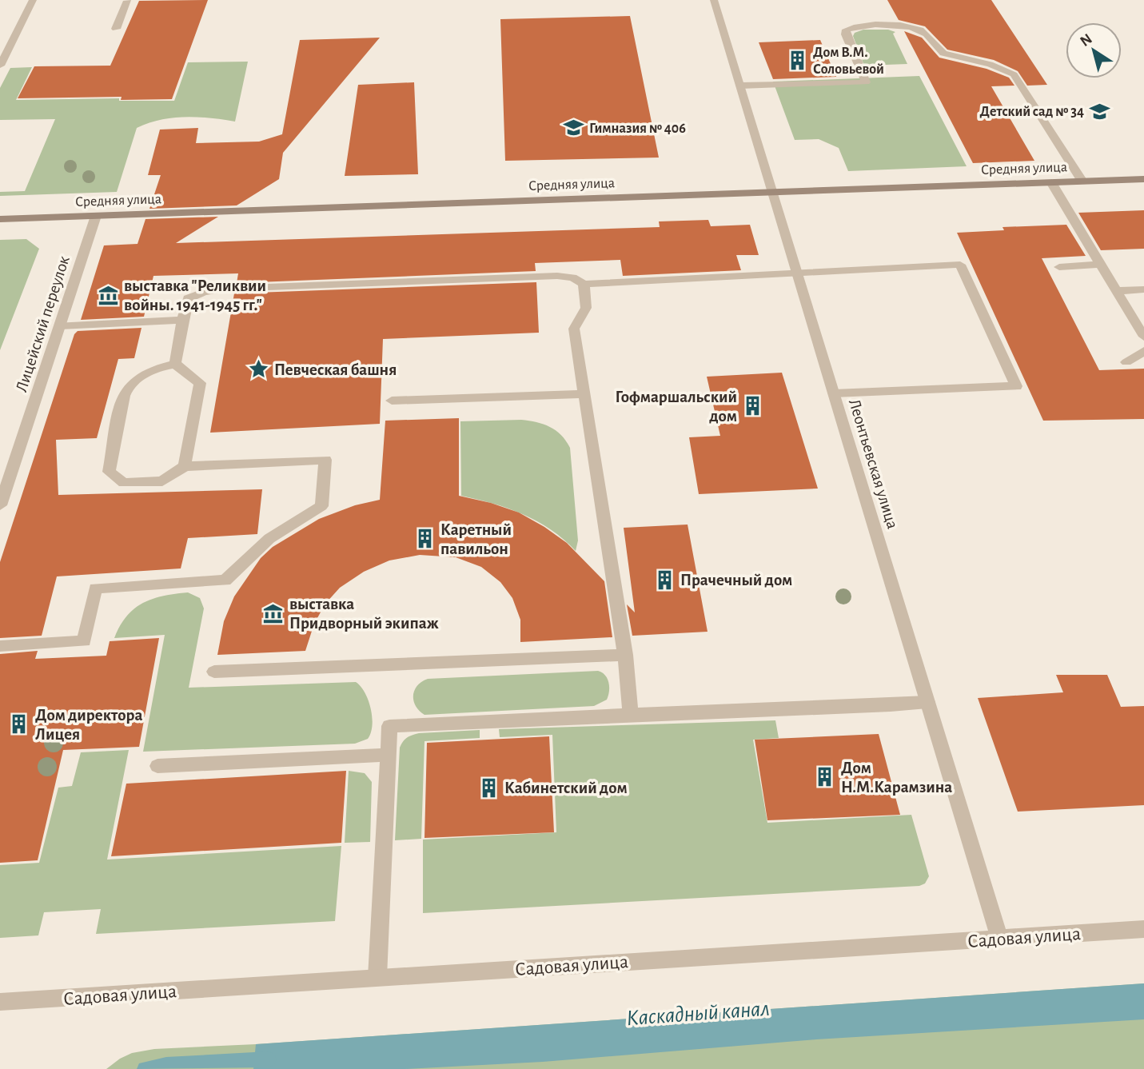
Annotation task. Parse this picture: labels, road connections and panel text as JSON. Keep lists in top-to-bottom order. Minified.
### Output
{"streets":{"main road":["Средняя улица"],"street":["Лицейский переулок","Леонтьевская улица","Садовая улица"]},"crossings":[["Средняя улица","Лицейский переулок"],["Средняя улица","Леонтьевская улица"],["Леонтьевская улица","Садовая улица"]],"water":["Каскадный канал"],"places":{"building":["Дом В.М. Соловьевой","Гофмаршальский дом","Каретный павильон","Прачечный дом","Дом директора Лицея","Дом Н.М.Карамзина","Кабинетский дом"],"school or university":["Детский сад № 34","Гимназия № 406"],"museum":["выставка \"Реликвии войны. 1941-1945 гг.\"","выставка Придворный экипаж"],"place":["Певческая башня"]},"north":"top left"}
